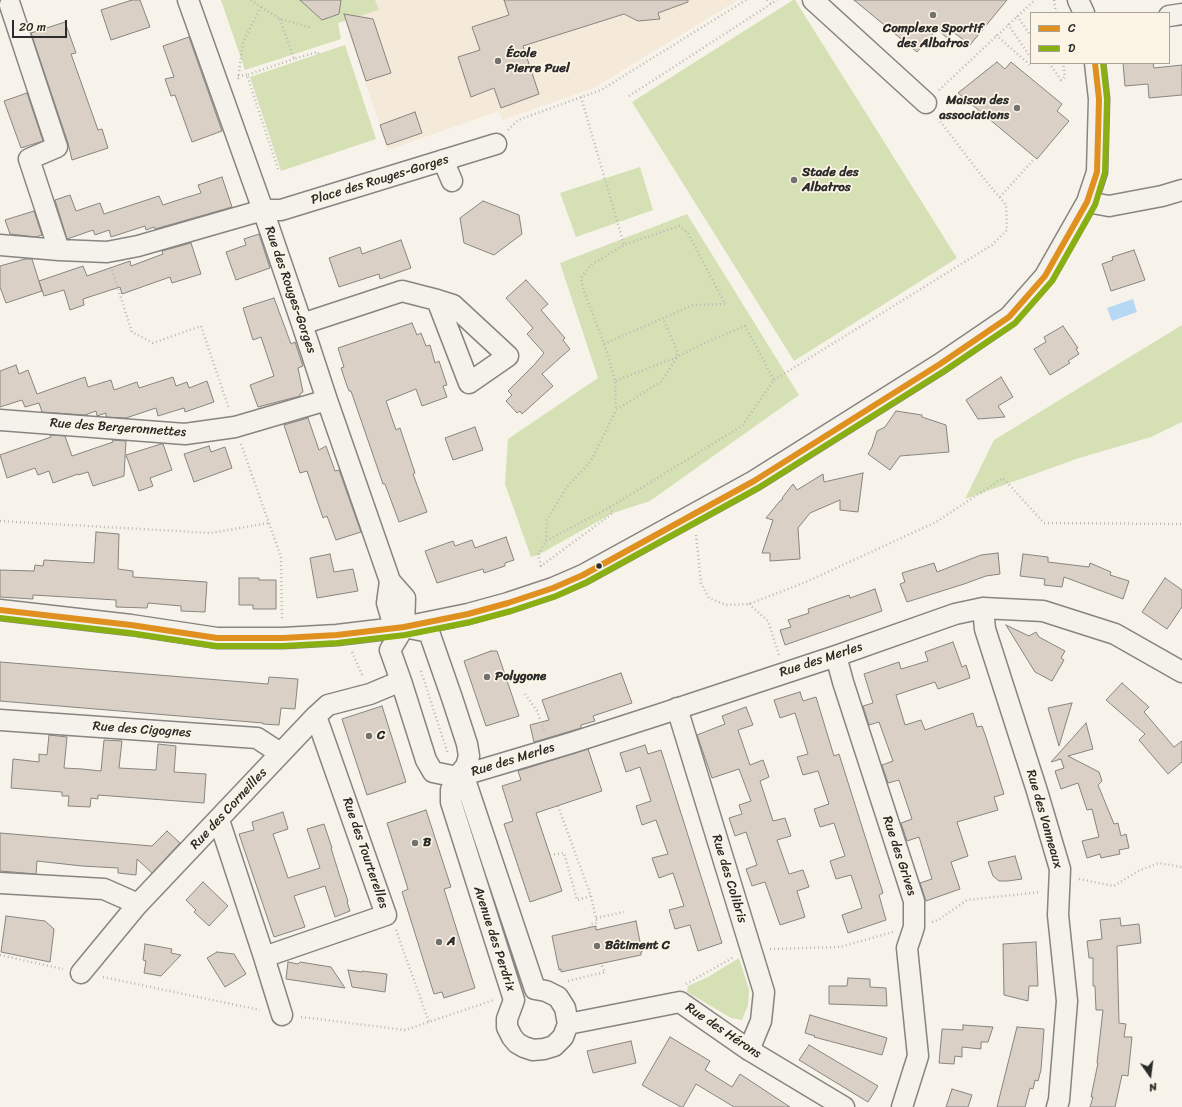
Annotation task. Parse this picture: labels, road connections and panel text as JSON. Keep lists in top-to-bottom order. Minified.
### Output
{"streets":{"street":["Place des Rouges-Gorges","Rue des Rouges-Gorges","Rue des Bergeronnettes","Rue des Merles","Rue des Cigognes","Rue des Corneilles","Rue des Vanneaux","Rue des Tourterelles","Rue des Grives","Rue des Colibris","Avenue des Perdrix","Rue des Hérons"]},"crossings":[["Place des Rouges-Gorges","Rue des Rouges-Gorges"],["Rue des Rouges-Gorges","Rue des Bergeronnettes"],["Rue des Rouges-Gorges","Avenue des Perdrix"],["Rue des Merles","Rue des Vanneaux"],["Rue des Merles","Rue des Grives"],["Rue des Merles","Rue des Colibris"],["Rue des Merles","Avenue des Perdrix"],["Rue des Cigognes","Rue des Corneilles"],["Rue des Corneilles","Rue des Tourterelles"],["Rue des Colibris","Rue des Hérons"],["Avenue des Perdrix","Rue des Hérons"]],"places":["Complexe Sportif des Albatros","École Pierre Puel","Maison des associations","Stade des Albatros","Polygone","C","B","A","Bâtiment C"],"lines":["transit line C","transit line D"],"legend":["C","D"],"scale_bar":"20 m","north":"bottom"}
